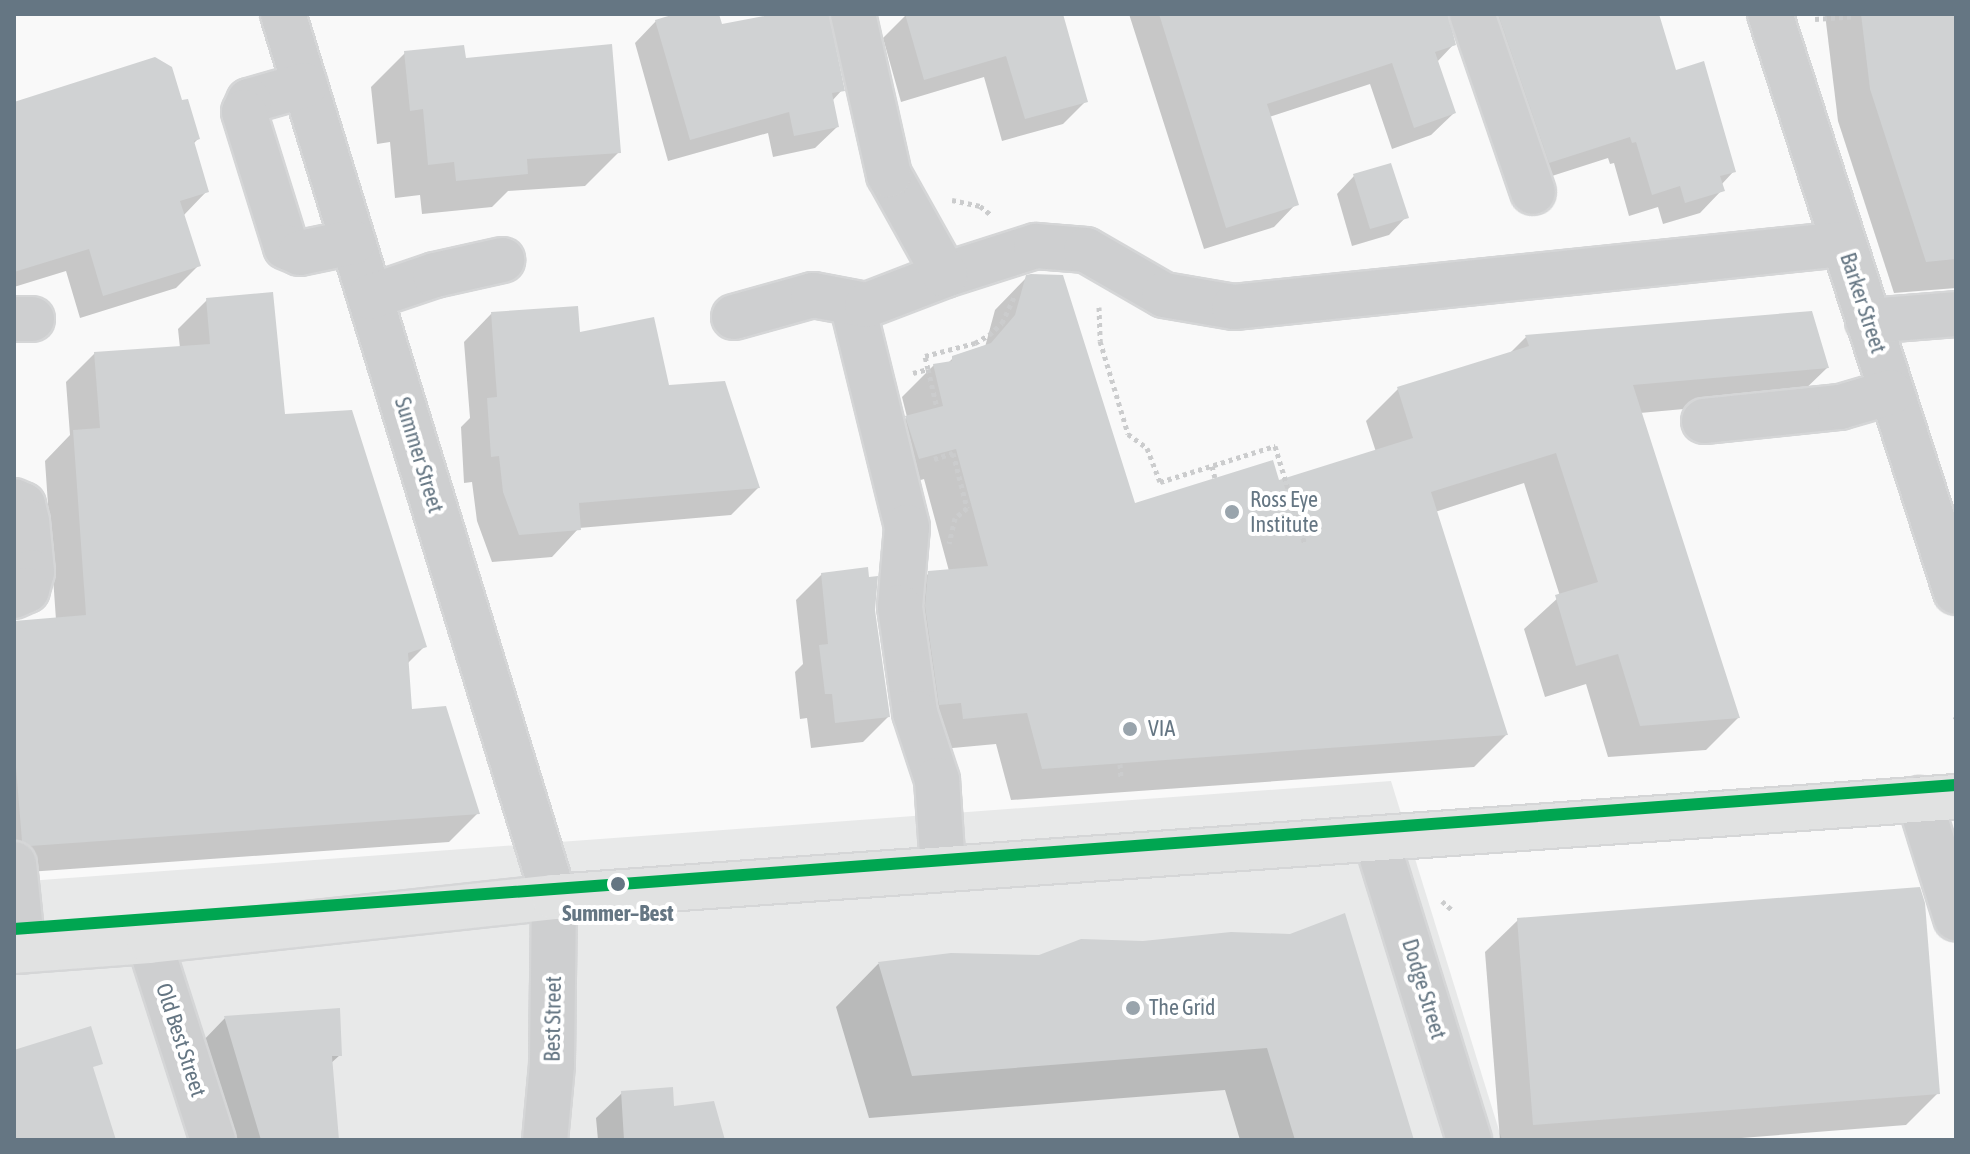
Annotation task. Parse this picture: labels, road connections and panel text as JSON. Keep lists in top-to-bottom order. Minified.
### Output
{"streets":{"street":["Barker Street","Summer Street","Dodge Street","Best Street","Old Best Street"]},"crossings":[["Summer Street","Best Street"]],"places":["Ross Eye Institute","VIA","Summer–Best","The Grid"]}
